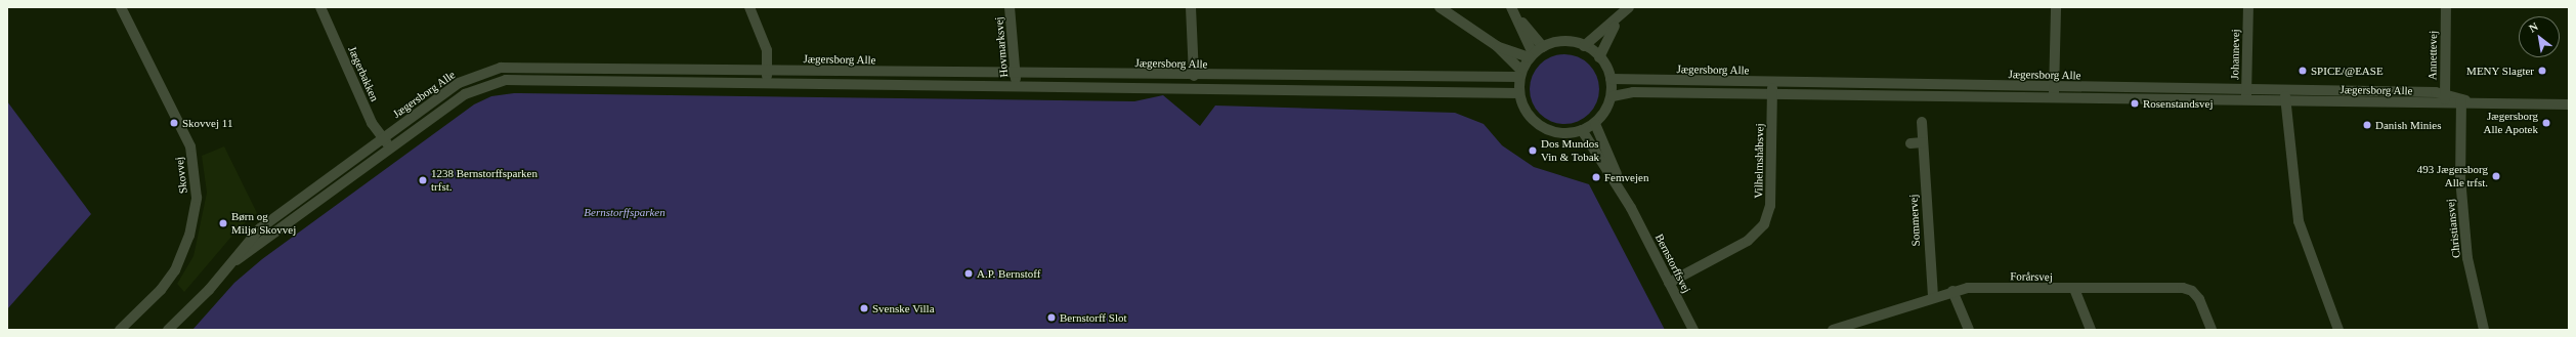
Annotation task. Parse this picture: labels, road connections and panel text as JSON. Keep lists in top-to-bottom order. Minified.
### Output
{"streets":{"street":["Hovmarksvej","Johannevej","Annettevej","Jægersborg Alle","Jægerbakken","Vilhelmshåbsvej","Skovvej","Sommervej","Christiansvej","Bernstorffsvej","Forårsvej"]},"crossings":[["Hovmarksvej","Jægersborg Alle"],["Johannevej","Jægersborg Alle"],["Annettevej","Jægersborg Alle"],["Jægersborg Alle","Jægerbakken"],["Jægersborg Alle","Vilhelmshåbsvej"],["Jægersborg Alle","Christiansvej"],["Jægersborg Alle","Bernstorffsvej"],["Vilhelmshåbsvej","Bernstorffsvej"],["Sommervej","Forårsvej"]],"parks":["Bernstorffsparken"],"places":["SPICE/@EASE","MENY Slagter","Rosenstandsvej","Skovvej 11","Jægersborg Alle Apotek","Danish Minies","Dos Mundos Vin & Tobak","493 Jægersborg Alle trfst.","Femvejen","1238 Bernstorffsparken trfst.","Børn og Miljø Skovvej","A.P. Bernstoff","Svenske Villa","Bernstorff Slot"],"north":"top left"}
